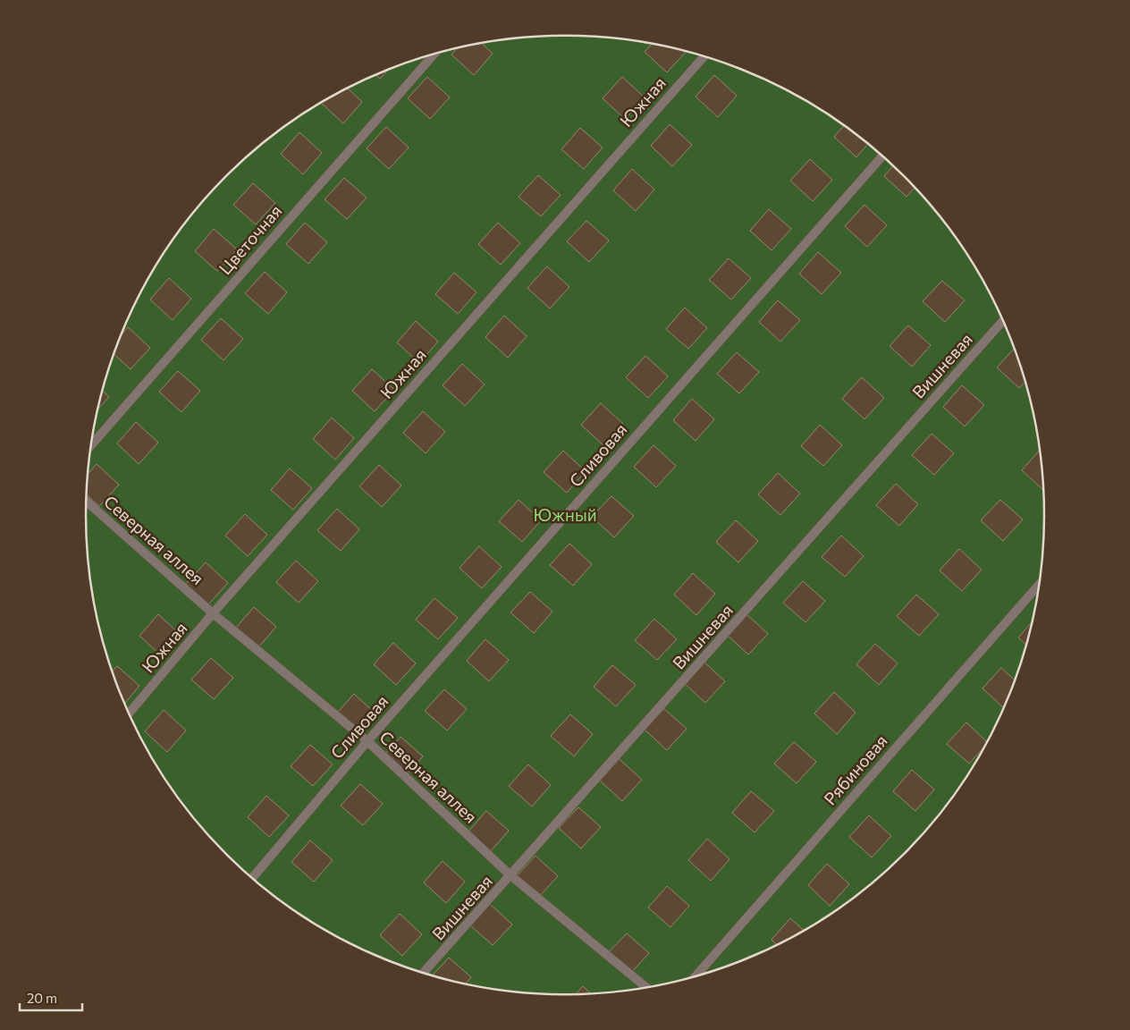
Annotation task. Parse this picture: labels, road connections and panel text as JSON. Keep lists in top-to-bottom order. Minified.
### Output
{"streets":{"street":["Южная","Цветочная","Вишневая","Сливовая","Северная аллея","Рябиновая"]},"crossings":[["Южная","Северная аллея"],["Вишневая","Северная аллея"],["Сливовая","Северная аллея"]],"parks":["Южный"],"scale_bar":"20 m"}
